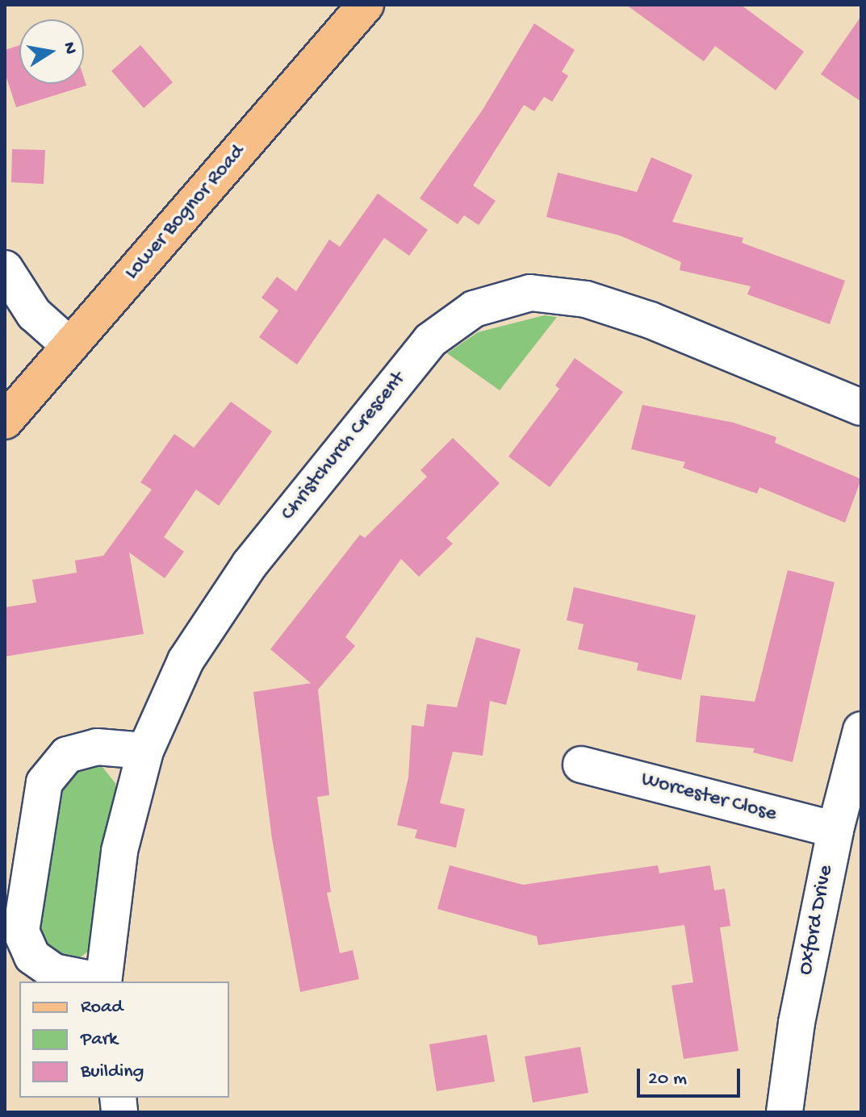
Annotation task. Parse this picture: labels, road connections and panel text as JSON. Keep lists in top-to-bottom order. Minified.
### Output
{"streets":{"main road":["Lower Bognor Road"],"street":["Christchurch Crescent","Worcester Close","Oxford Drive"]},"crossings":[["Worcester Close","Oxford Drive"]],"legend":["Road","Park","Building"],"scale_bar":"20 m","north":"right"}
